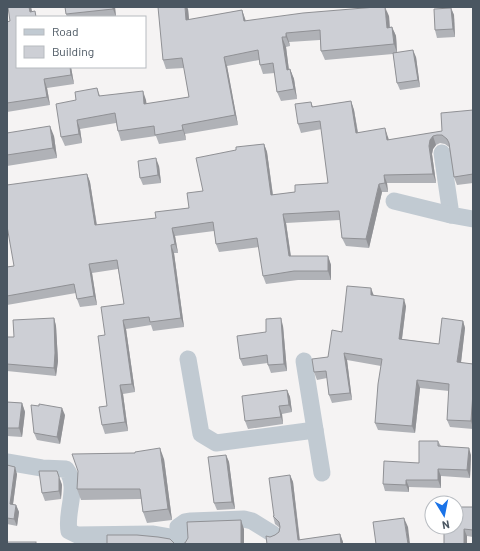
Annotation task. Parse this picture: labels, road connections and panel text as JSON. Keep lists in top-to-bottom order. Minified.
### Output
{"legend":["Road","Building"],"north":"bottom"}
